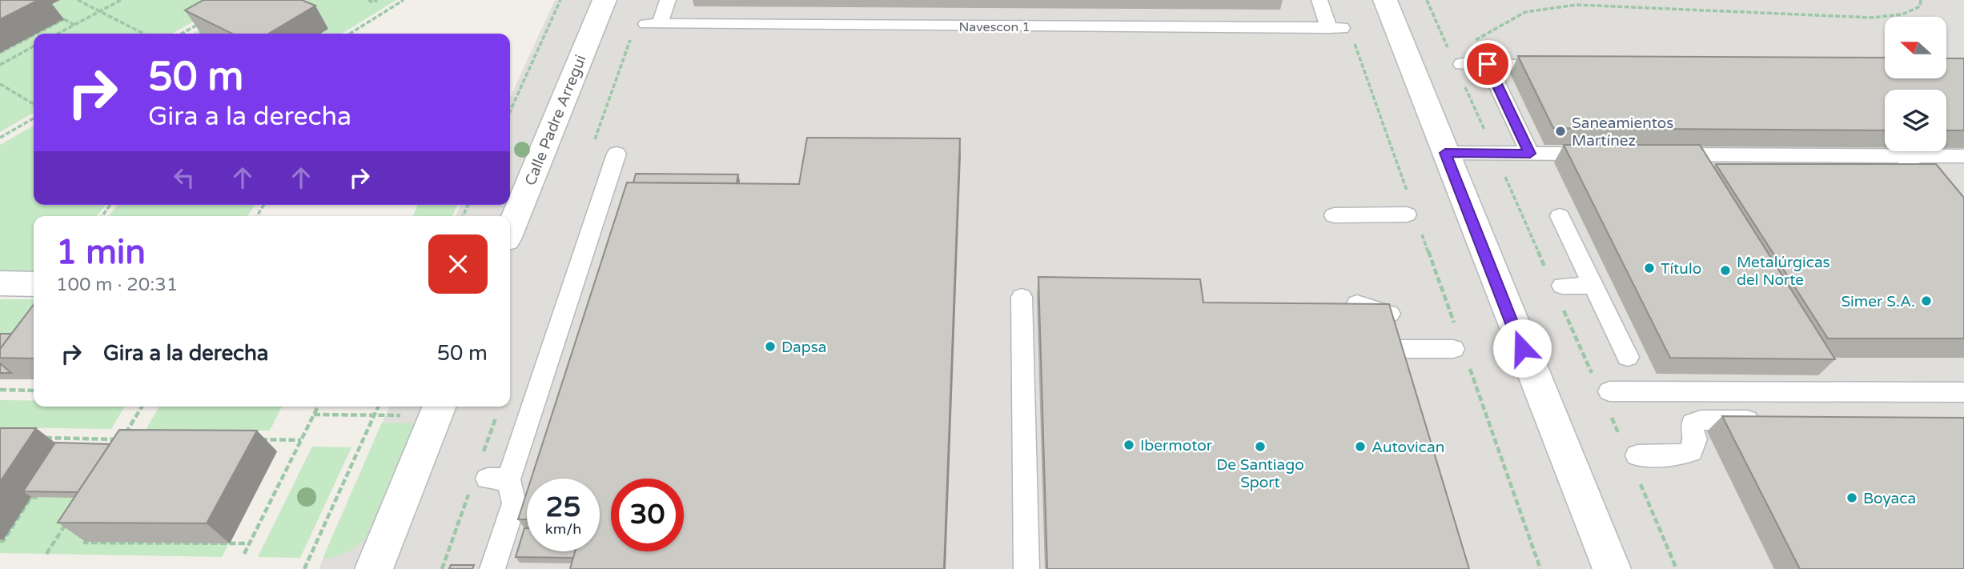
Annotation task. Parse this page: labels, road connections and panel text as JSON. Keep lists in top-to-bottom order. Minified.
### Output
{"streets":{"street":["Calle Padre Arregui"],"lane":["Navescon 1"]},"places":["Saneamientos Martínez","Título","Metalúrgicas del Norte","Simer S.A.","Dapsa","Ibermotor","De Santiago Sport","Autovican","Boyaca"],"north":"left","page":{"turn":["50 m","Gira a la derecha"],"heading":["1 min","100 m · 20:31"],"list":[{"name":"Gira a la derecha","value":"50 m"}],"speed":"25 km/h","limit":"30"}}
